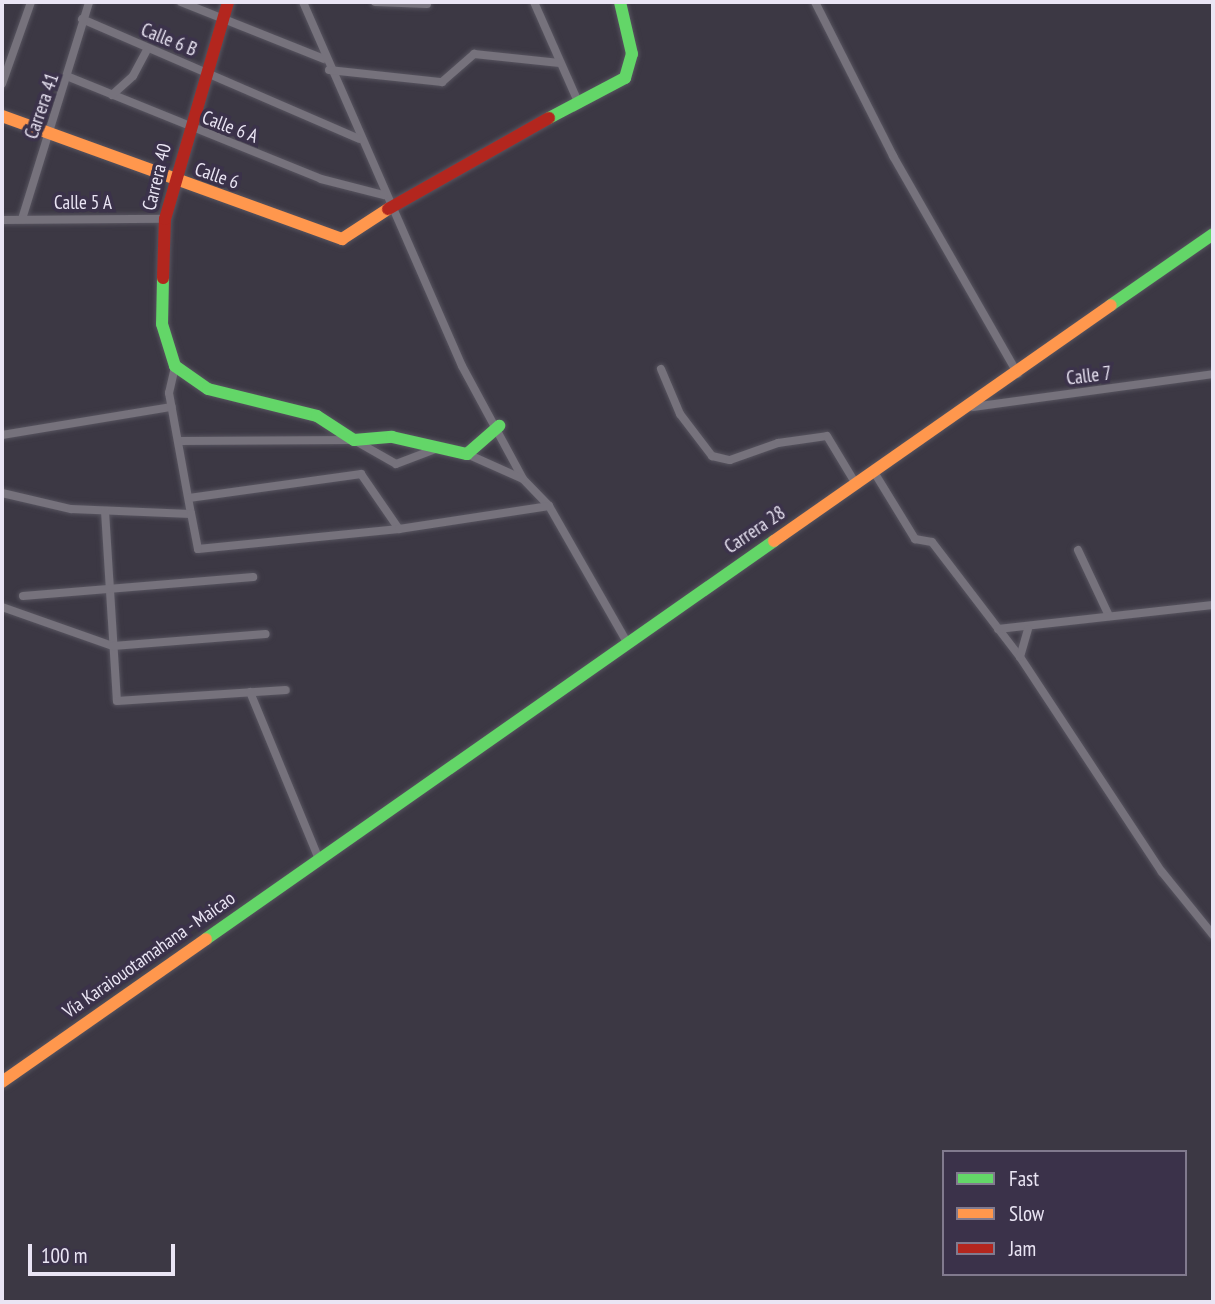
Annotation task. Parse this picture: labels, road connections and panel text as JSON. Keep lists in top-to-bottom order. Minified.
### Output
{"streets":{"main road":["Calle 6","Carrera 40","Carrera 28","Vía Karaiouotamahana - Maicao"],"street":["Calle 6 B","Carrera 41","Calle 6 A","Calle 5 A","Calle 7"]},"crossings":[["Calle 6 B","Carrera 41"],["Calle 6 B","Carrera 40"],["Carrera 41","Calle 6 A"],["Carrera 41","Calle 6"],["Carrera 41","Calle 5 A"],["Calle 6 A","Carrera 40"],["Calle 6","Carrera 40"],["Carrera 40","Calle 5 A"],["Calle 7","Carrera 28"],["Carrera 28","Vía Karaiouotamahana - Maicao"]],"legend":["Fast","Slow","Jam"],"scale_bar":"100 m"}
